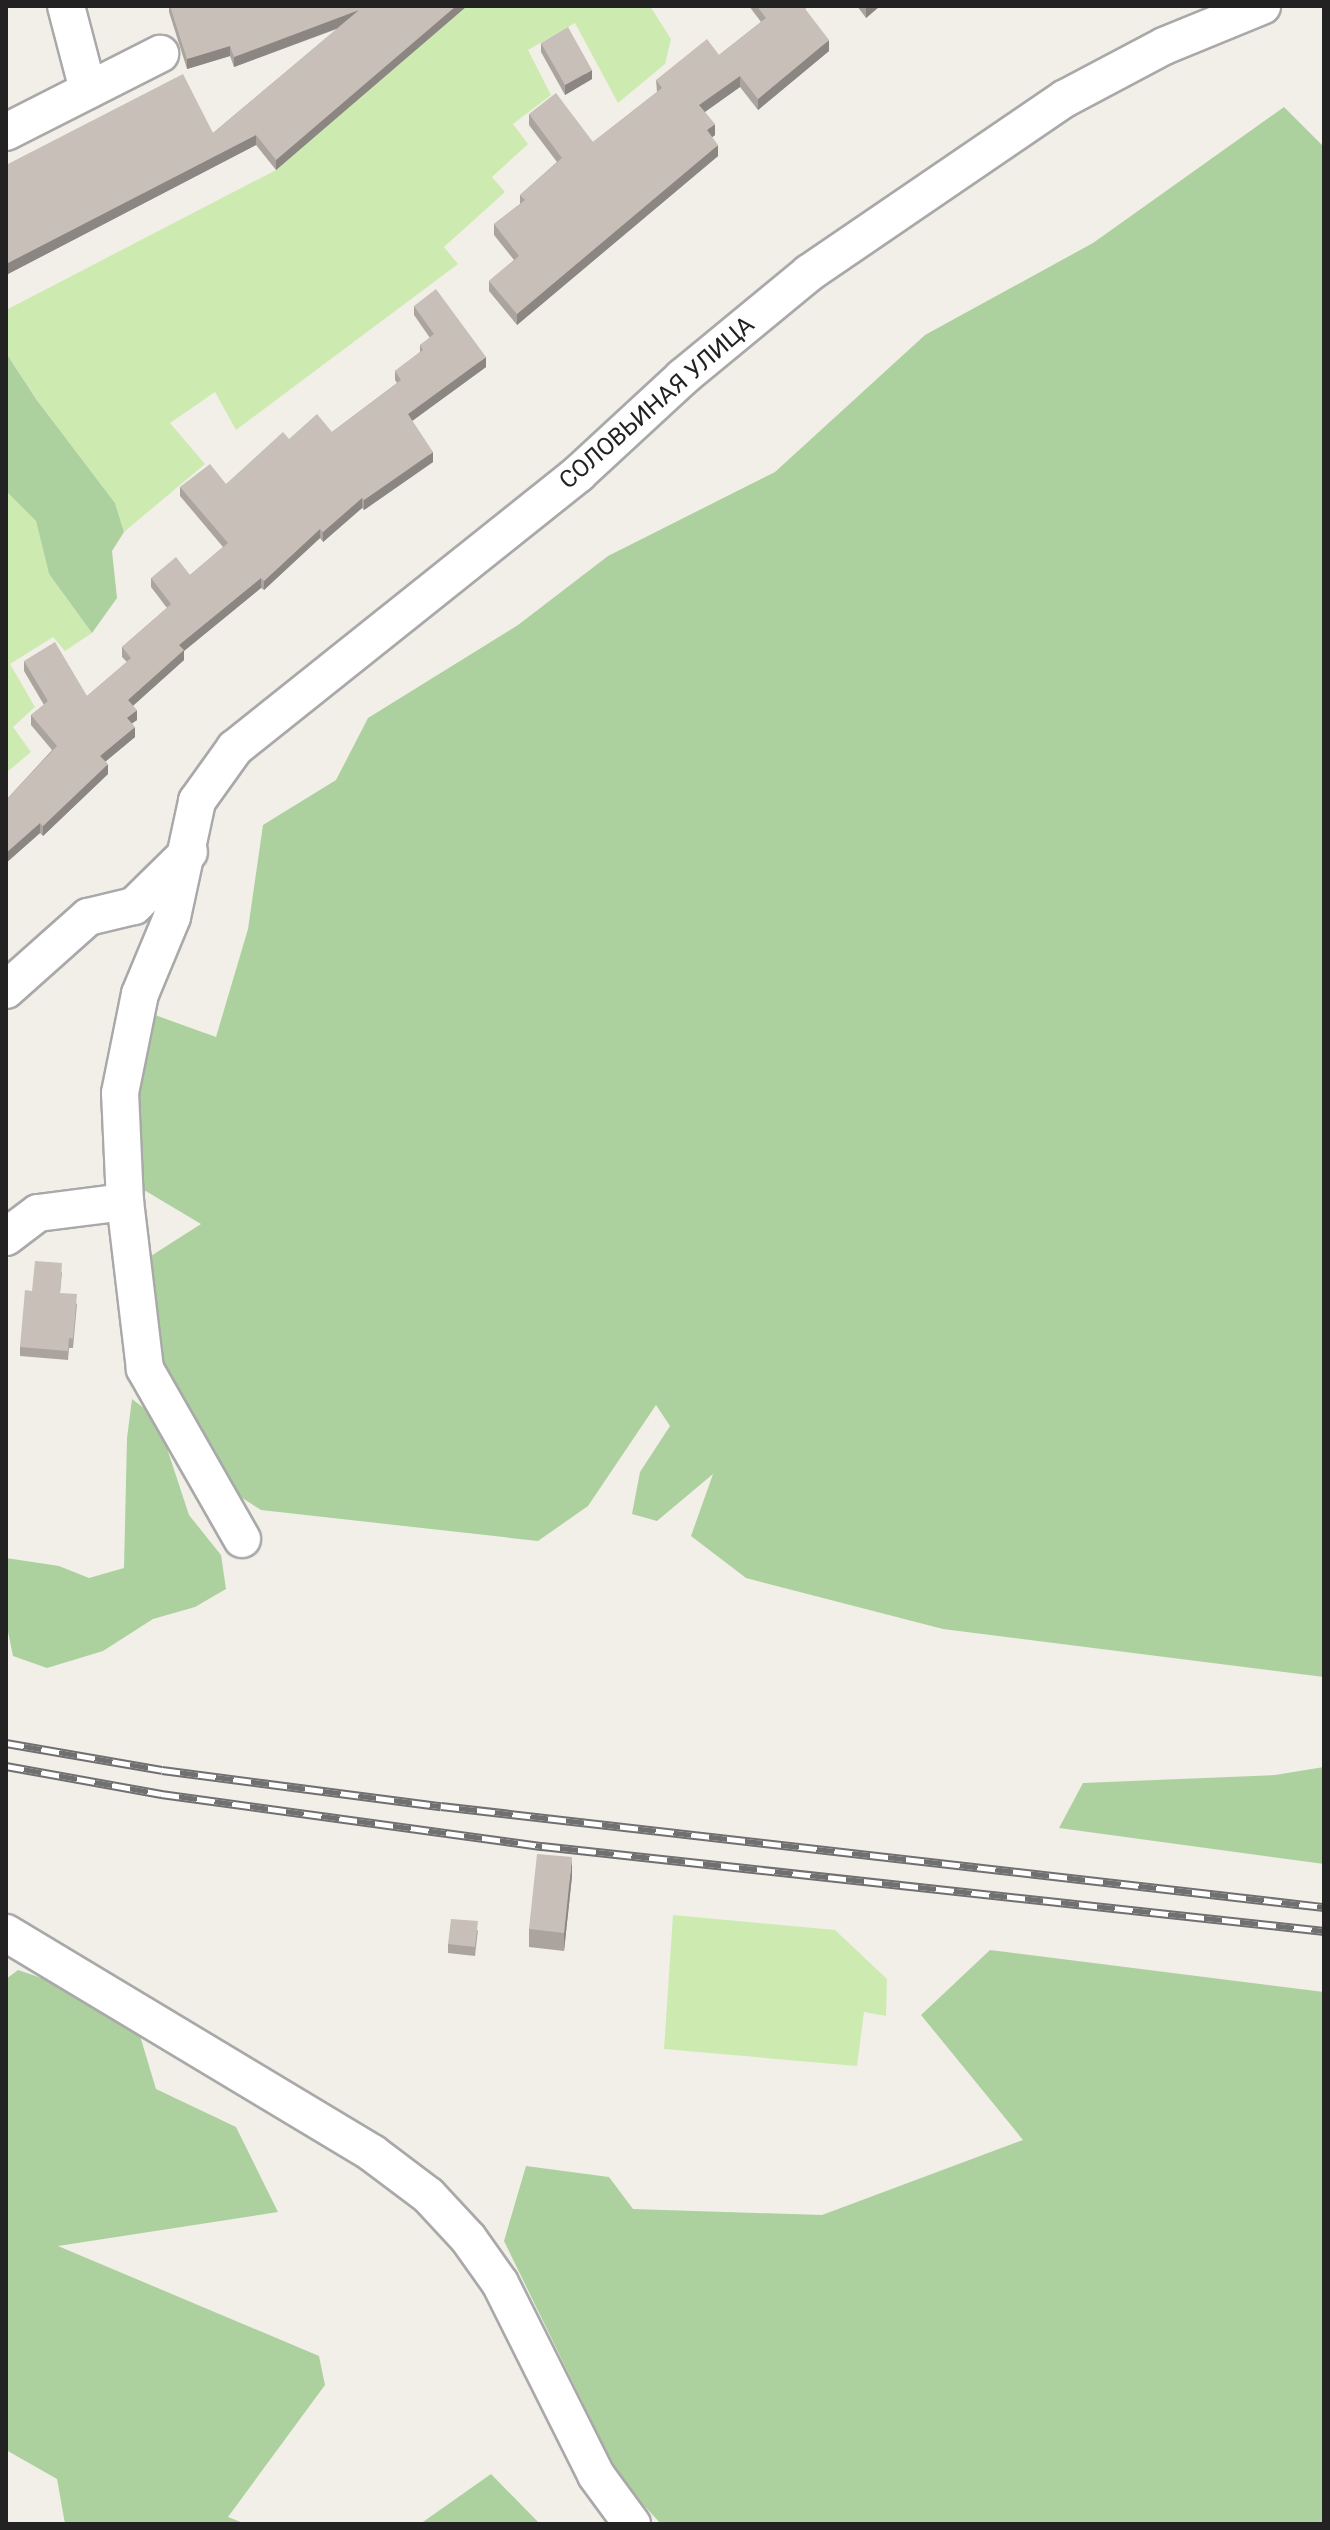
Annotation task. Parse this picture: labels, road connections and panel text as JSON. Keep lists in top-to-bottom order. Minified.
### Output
{"streets":{"street":["СОЛОВЬИНАЯ УЛИЦА"]}}
